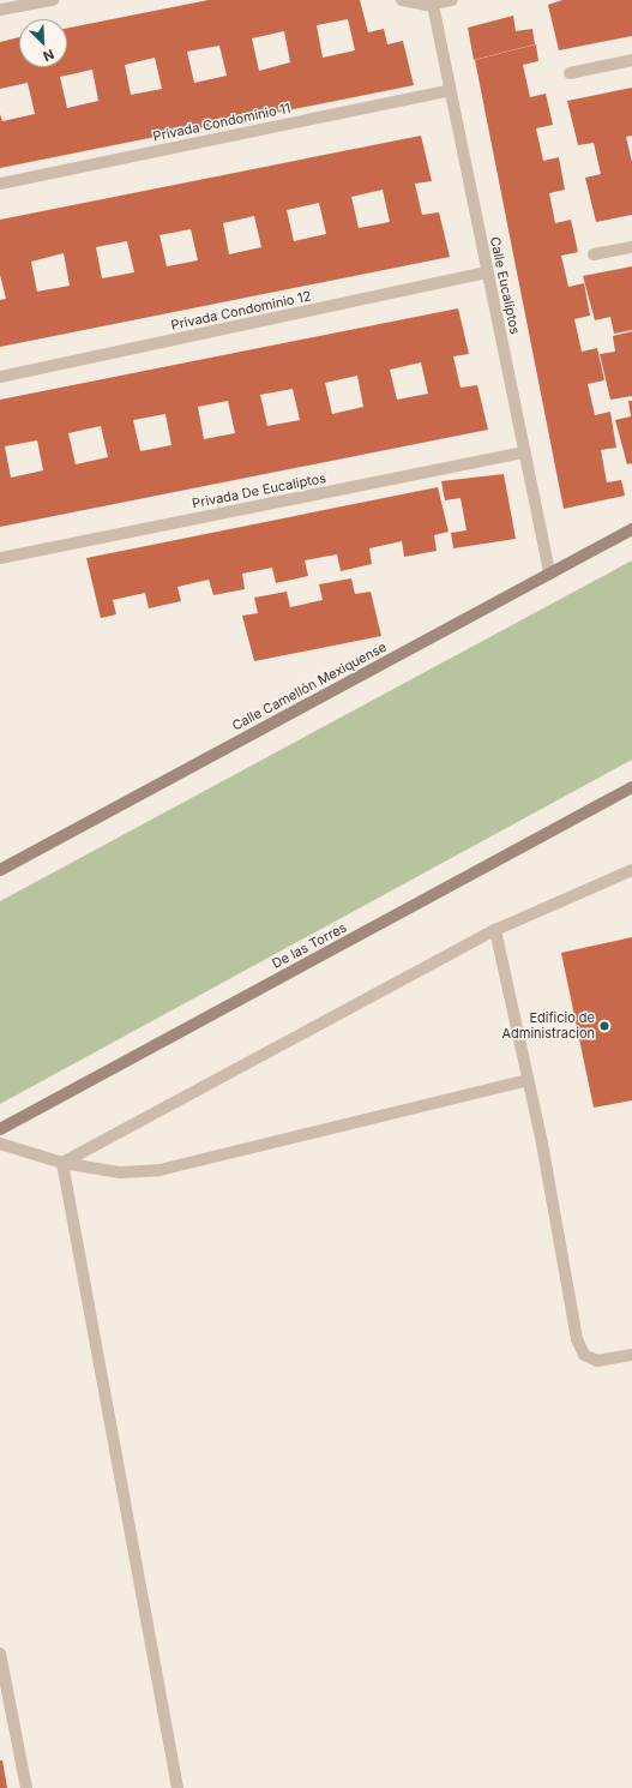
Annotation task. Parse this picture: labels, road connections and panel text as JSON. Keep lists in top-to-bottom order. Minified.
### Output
{"streets":{"main road":["Calle Camellón Mexiquense","De las Torres"],"street":["Privada Condominio 11","Calle Eucaliptos","Privada Condominio 12","Privada De Eucaliptos"]},"crossings":[["Privada Condominio 11","Calle Eucaliptos"],["Calle Eucaliptos","Privada Condominio 12"],["Calle Eucaliptos","Privada De Eucaliptos"],["Calle Eucaliptos","Calle Camellón Mexiquense"]],"places":["Edificio de Administracion"],"north":"bottom right"}
